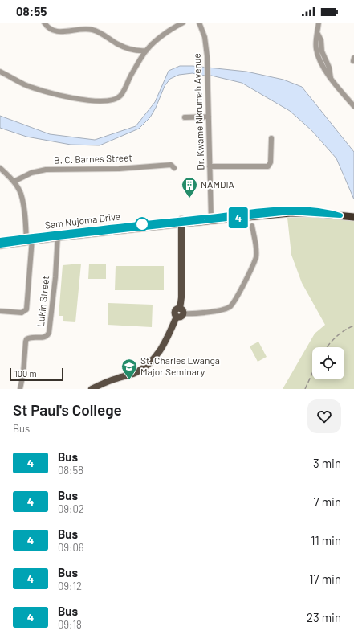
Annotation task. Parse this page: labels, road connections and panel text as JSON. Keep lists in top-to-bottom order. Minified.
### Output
{"streets":{"highway":["Sam Nujoma Drive"],"street":["Dr. Kwame Nkrumah Avenue","B. C. Barnes Street","Lukin Street"]},"crossings":[["Dr. Kwame Nkrumah Avenue","Sam Nujoma Drive"],["Sam Nujoma Drive","Lukin Street"]],"places":{"building":["NAMDIA"],"school or university":["St. Charles Lwanga Major Seminary"]},"lines":["bus line 4"],"scale_bar":"100 m","page":{"status":"08:55","on_map":"4","scale":"100 m","heading":["St Paul's College","Bus"],"list":[{"mark":"4","name":"Bus","note":"08:58","value":"3 min"},{"mark":"4","name":"Bus","note":"09:02","value":"7 min"},{"mark":"4","name":"Bus","note":"09:06","value":"11 min"},{"mark":"4","name":"Bus","note":"09:12","value":"17 min"},{"mark":"4","name":"Bus","note":"09:18","value":"23 min"}]}}
